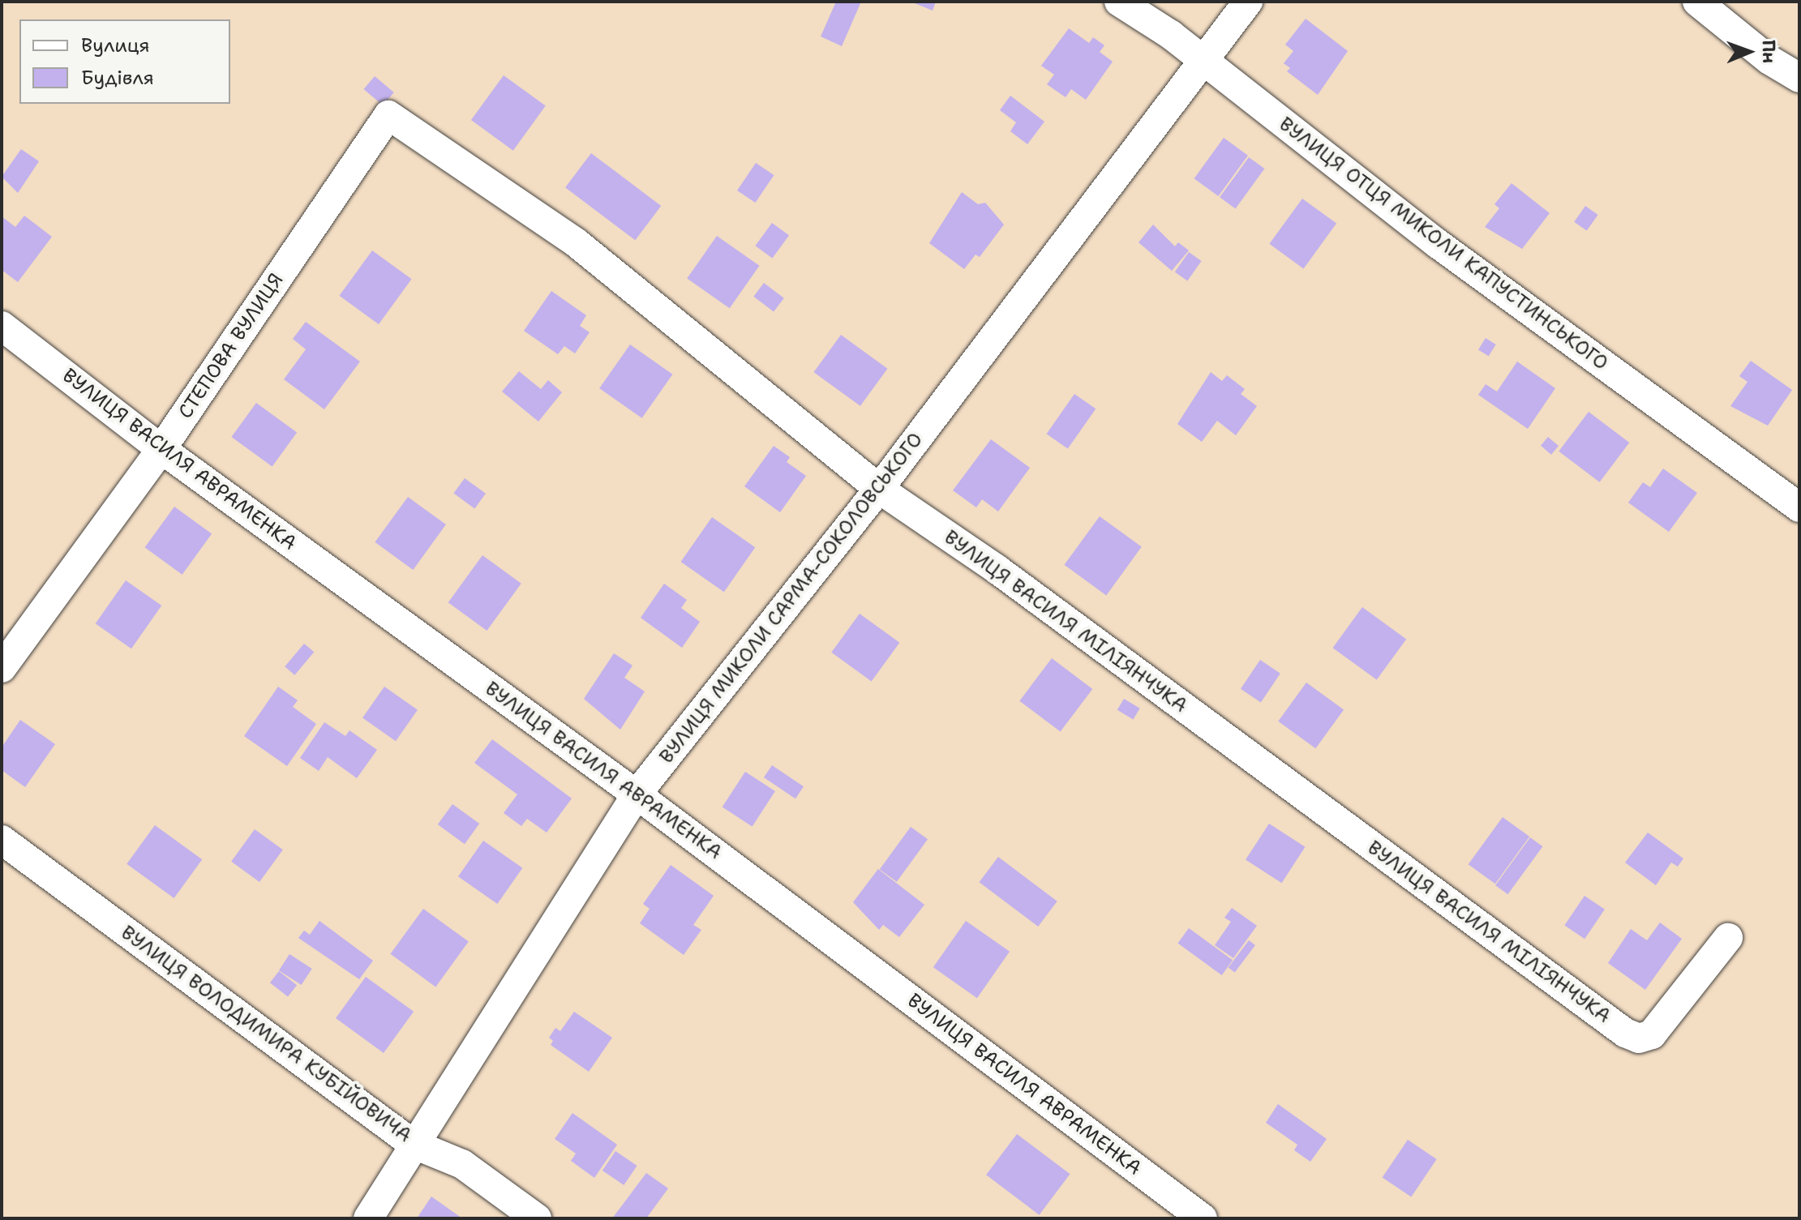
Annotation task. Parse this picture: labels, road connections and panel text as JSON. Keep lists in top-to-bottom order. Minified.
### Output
{"streets":{"street":["ВУЛИЦЯ ОТЦЯ МИКОЛИ КАПУСТИНСЬКОГО","СТЕПОВА ВУЛИЦЯ","ВУЛИЦЯ ВАСИЛЯ АВРАМЕНКА","ВУЛИЦЯ МИКОЛИ САРМА-СОКОЛОВСЬКОГО","ВУЛИЦЯ ВАСИЛЯ МІЛІЯНЧУКА","ВУЛИЦЯ ВОЛОДИМИРА КУБІЙОВИЧА"]},"crossings":[["ВУЛИЦЯ ОТЦЯ МИКОЛИ КАПУСТИНСЬКОГО","ВУЛИЦЯ МИКОЛИ САРМА-СОКОЛОВСЬКОГО"],["СТЕПОВА ВУЛИЦЯ","ВУЛИЦЯ ВАСИЛЯ АВРАМЕНКА"],["СТЕПОВА ВУЛИЦЯ","ВУЛИЦЯ ВАСИЛЯ МІЛІЯНЧУКА"],["ВУЛИЦЯ ВАСИЛЯ АВРАМЕНКА","ВУЛИЦЯ МИКОЛИ САРМА-СОКОЛОВСЬКОГО"],["ВУЛИЦЯ МИКОЛИ САРМА-СОКОЛОВСЬКОГО","ВУЛИЦЯ ВАСИЛЯ МІЛІЯНЧУКА"],["ВУЛИЦЯ МИКОЛИ САРМА-СОКОЛОВСЬКОГО","ВУЛИЦЯ ВОЛОДИМИРА КУБІЙОВИЧА"]],"legend":["Вулиця","Будівля"],"north":"right"}
